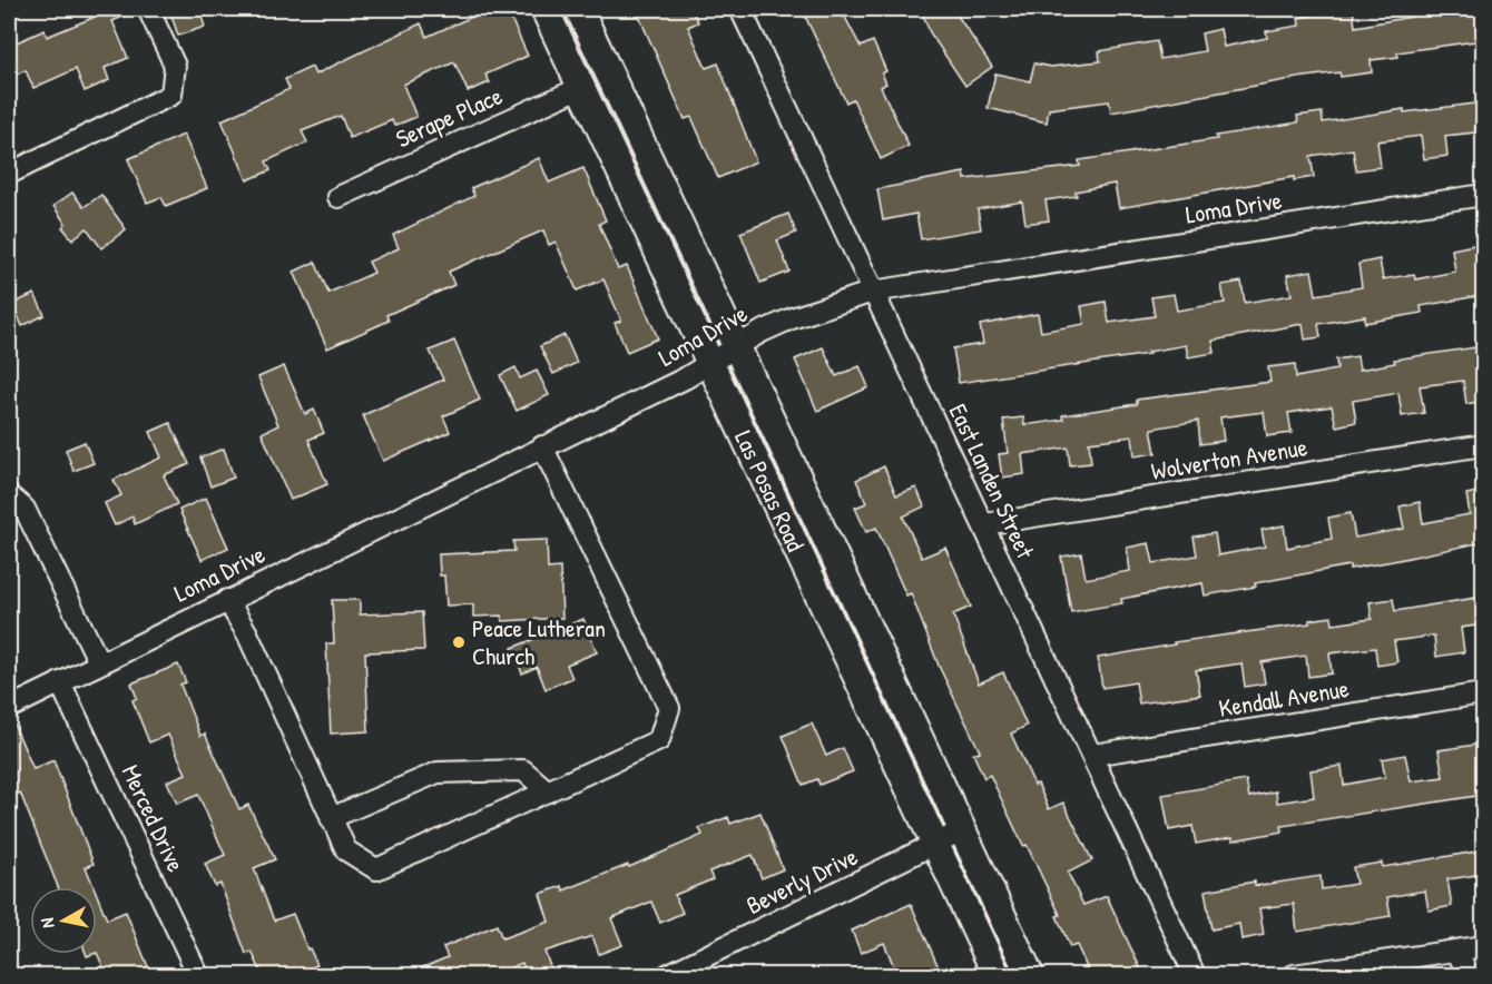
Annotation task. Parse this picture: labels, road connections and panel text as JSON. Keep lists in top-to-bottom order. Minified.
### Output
{"streets":{"main road":["Las Posas Road"],"street":["Serape Place","Loma Drive","Wolverton Avenue","East Landen Street","Kendall Avenue","Merced Drive","Beverly Drive"]},"crossings":[["Serape Place","Las Posas Road"],["Loma Drive","East Landen Street"],["Loma Drive","Las Posas Road"],["Loma Drive","Merced Drive"],["Wolverton Avenue","East Landen Street"],["East Landen Street","Kendall Avenue"],["Las Posas Road","Beverly Drive"]],"places":["Peace Lutheran Church"],"north":"left"}
